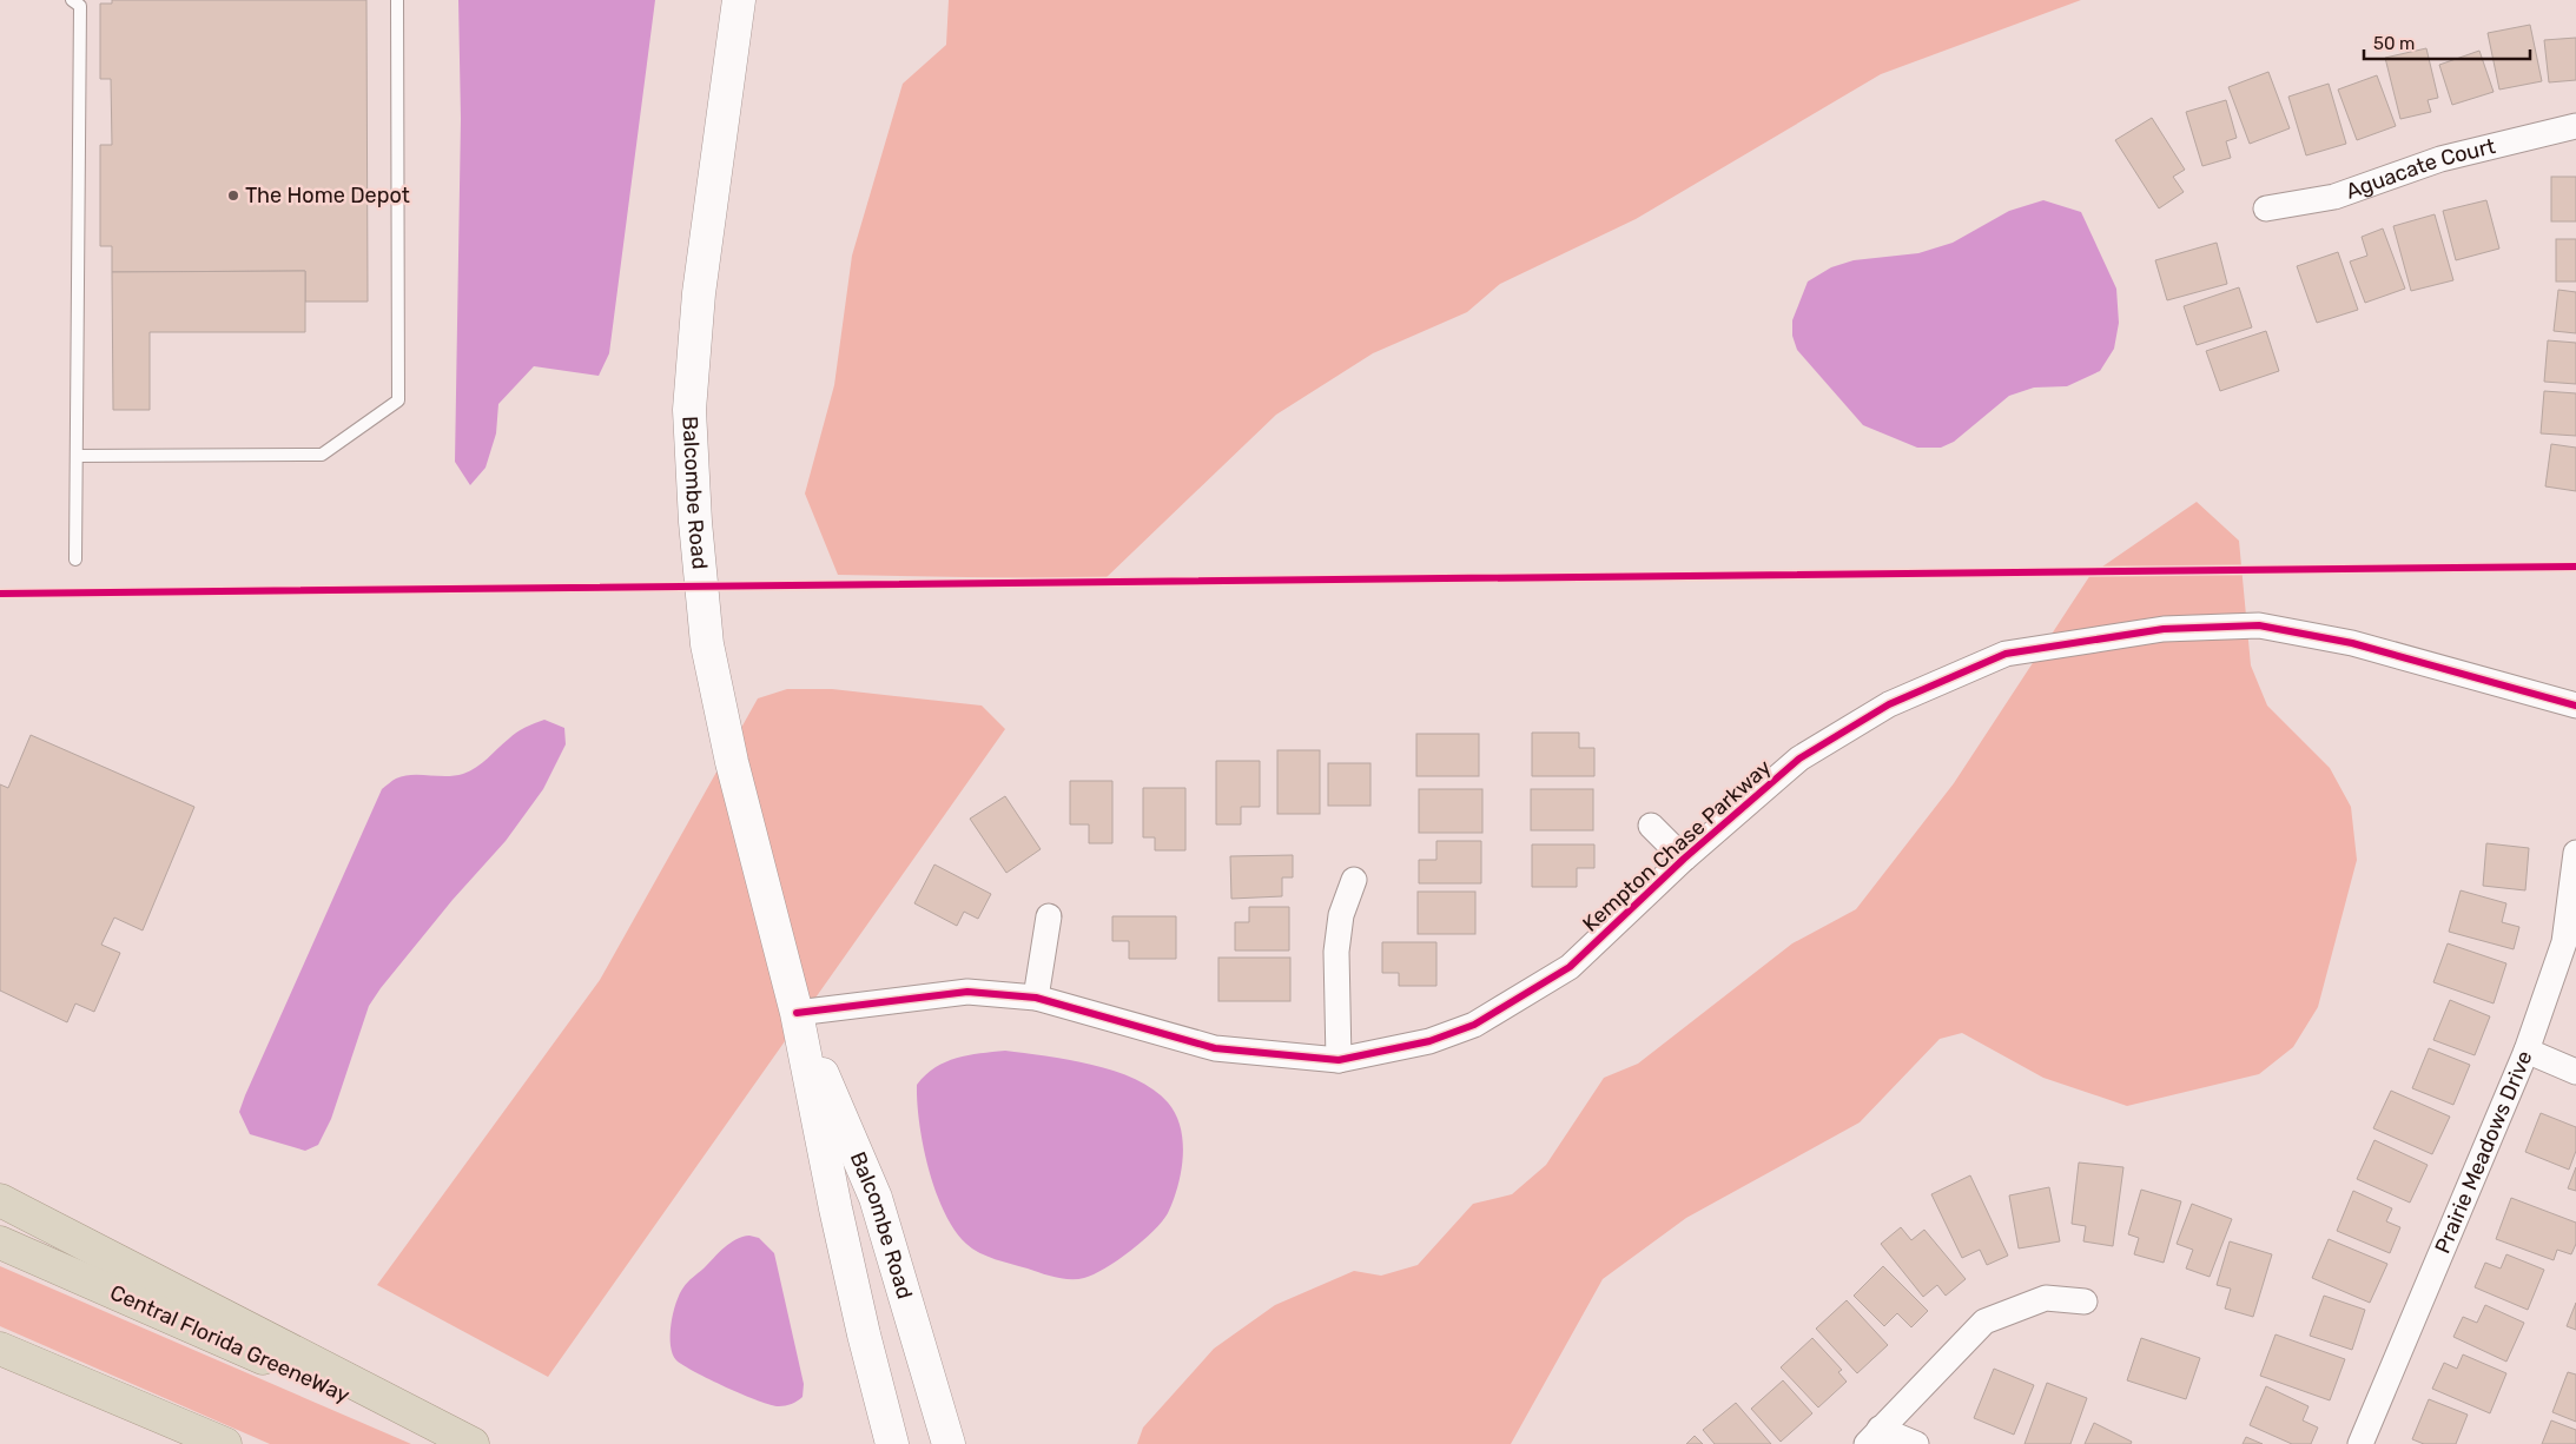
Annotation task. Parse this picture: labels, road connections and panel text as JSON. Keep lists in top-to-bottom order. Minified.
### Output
{"streets":{"highway":["Central Florida GreeneWay"],"street":["Aguacate Court","Balcombe Road","Kempton Chase Parkway","Prairie Meadows Drive"]},"crossings":[["Balcombe Road","Kempton Chase Parkway"]],"places":["The Home Depot"],"scale_bar":"50 m"}
